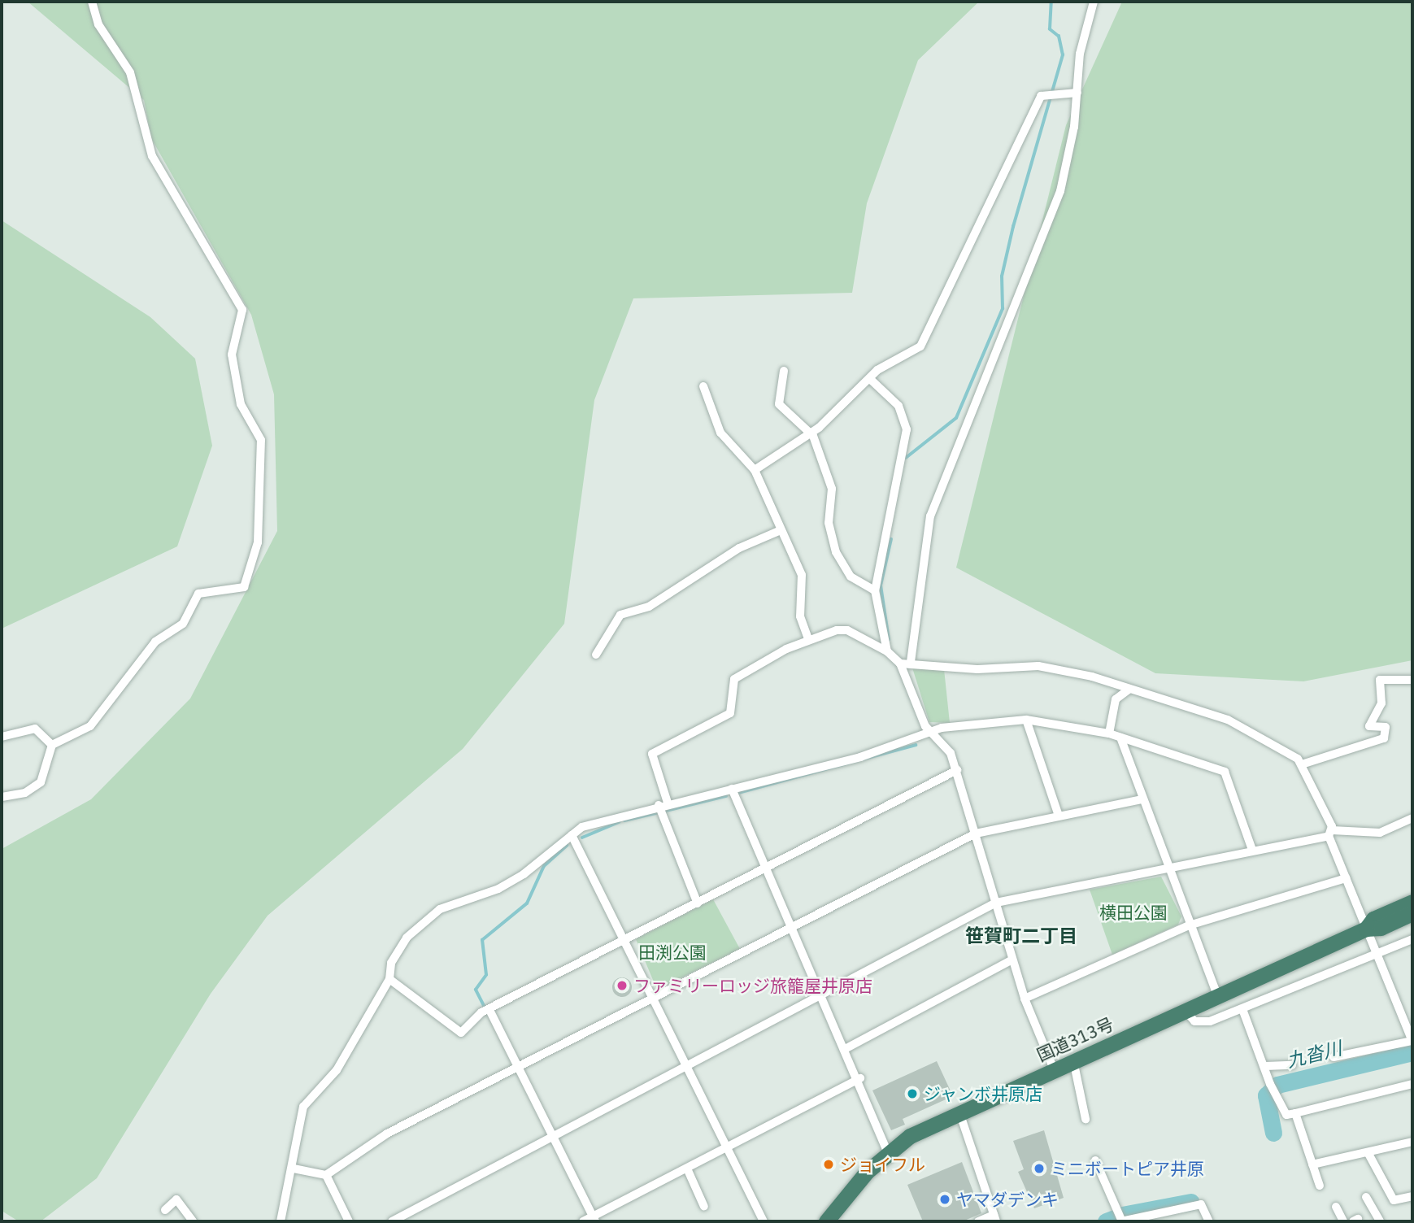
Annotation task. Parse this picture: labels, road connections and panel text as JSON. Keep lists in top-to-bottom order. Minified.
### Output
{"streets":{"highway":["国道313号"]},"districts":["笹賀町二丁目"],"water":["九沓川"],"parks":["横田公園","田渕公園"],"places":["ファミリーロッジ旅籠屋井原店","ジャンボ井原店","ジョイフル","ミニボートピア井原","ヤマダデンキ"]}
